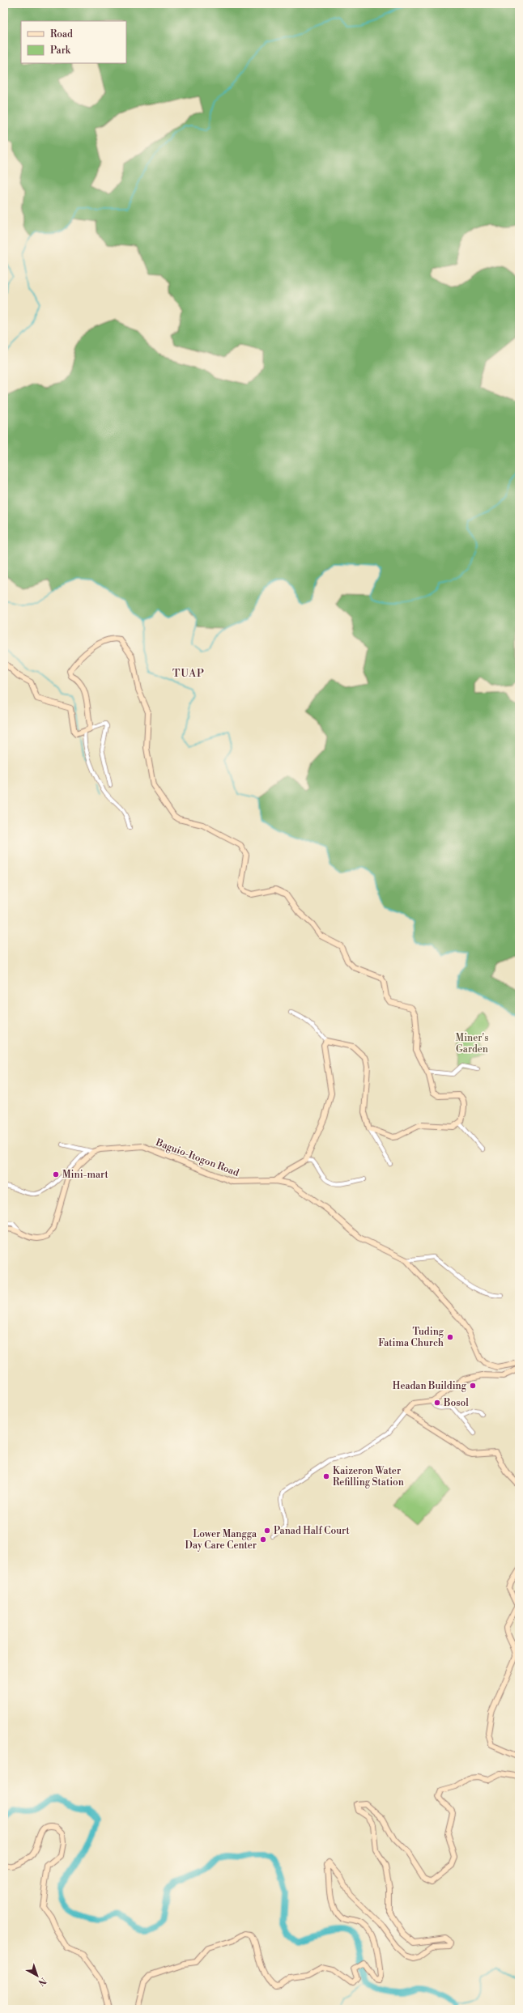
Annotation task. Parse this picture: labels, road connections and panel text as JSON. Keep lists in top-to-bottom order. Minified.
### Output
{"streets":{"street":["Baguio-Itogon Road"]},"districts":["TUAP"],"parks":["Miner's Garden"],"places":["Mini-mart","Tuding Fatima Church","Headan Building","Bosol","Kaizeron Water Refilling Station","Panad Half Court","Lower Mangga Day Care Center"],"legend":["Road","Park"],"north":"bottom right"}
